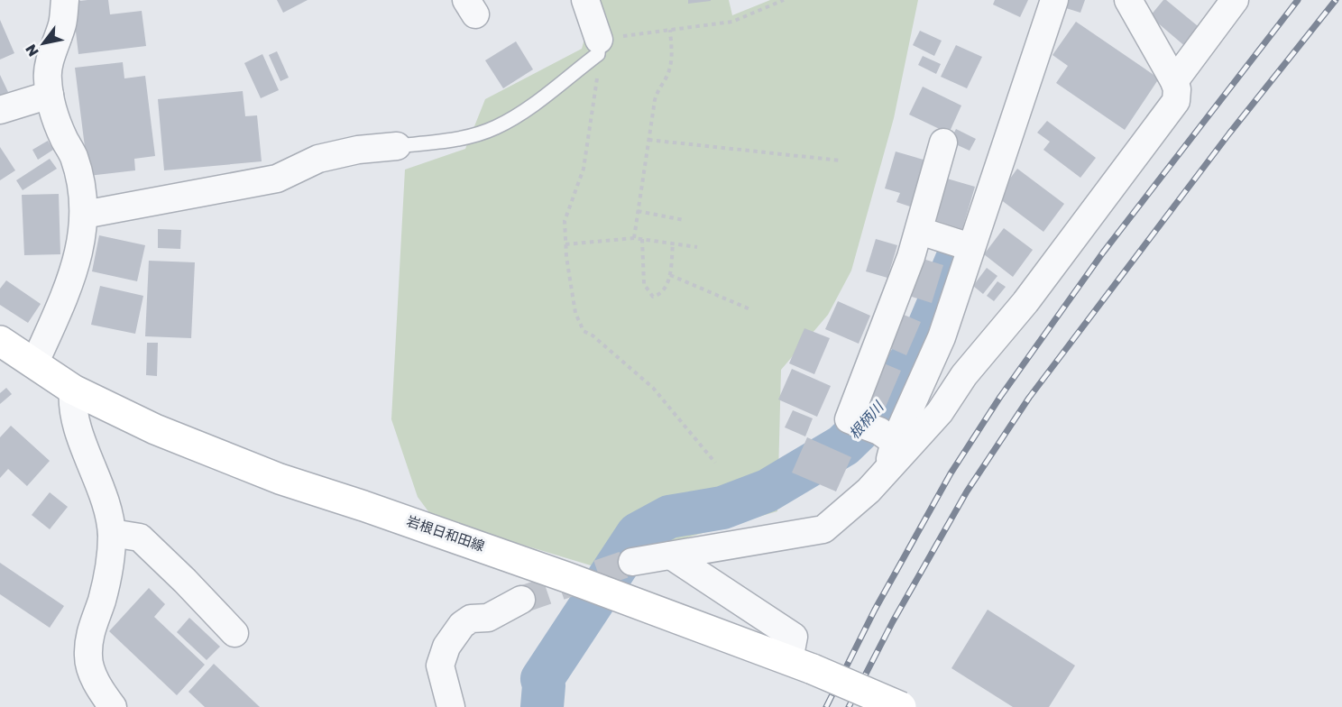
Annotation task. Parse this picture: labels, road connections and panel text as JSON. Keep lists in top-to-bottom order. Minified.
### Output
{"streets":{"main road":["岩根日和田線"]},"water":["根柄川"],"north":"bottom left"}
